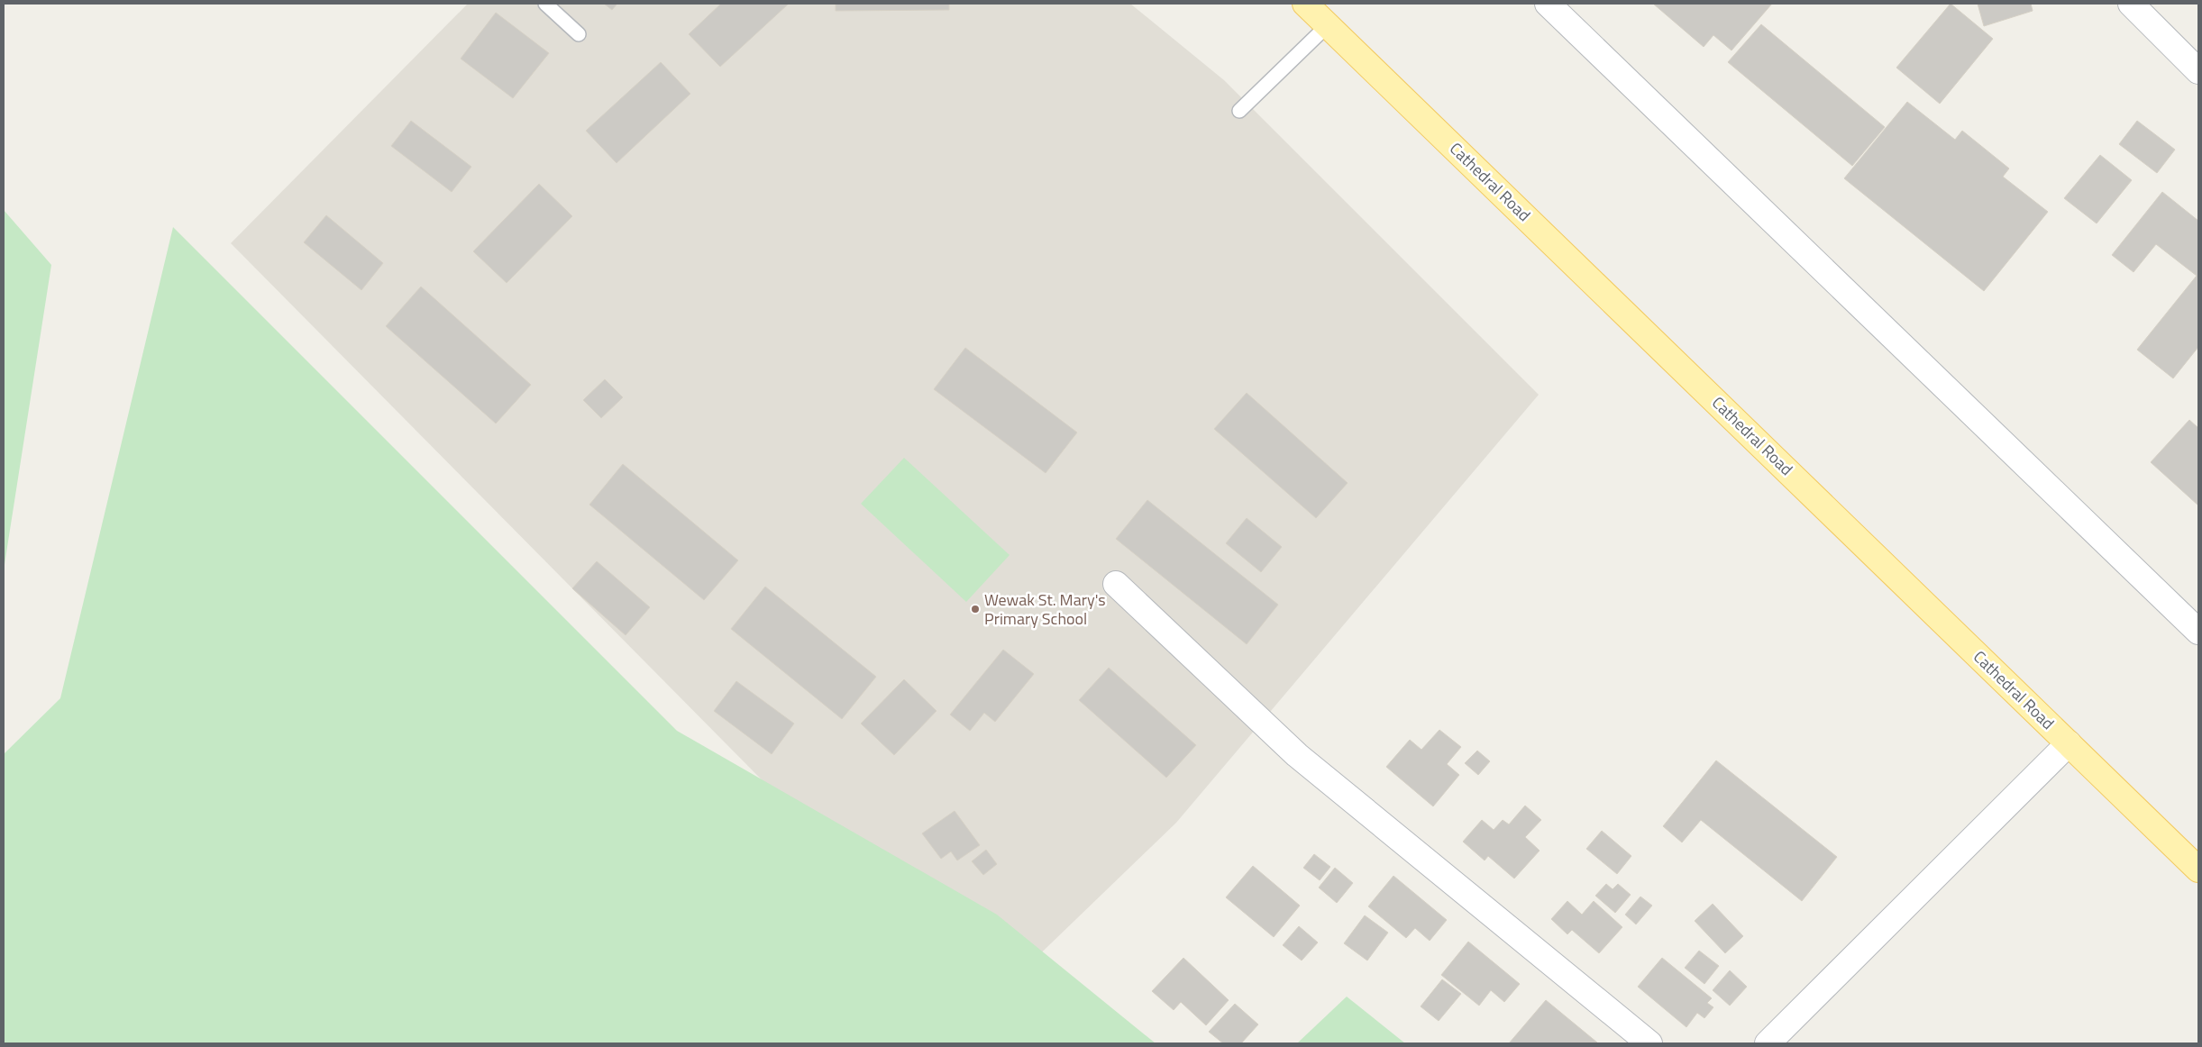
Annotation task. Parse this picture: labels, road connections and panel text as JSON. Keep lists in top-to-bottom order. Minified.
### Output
{"streets":{"main road":["Cathedral Road"]},"places":["Wewak St. Mary's Primary School"]}
